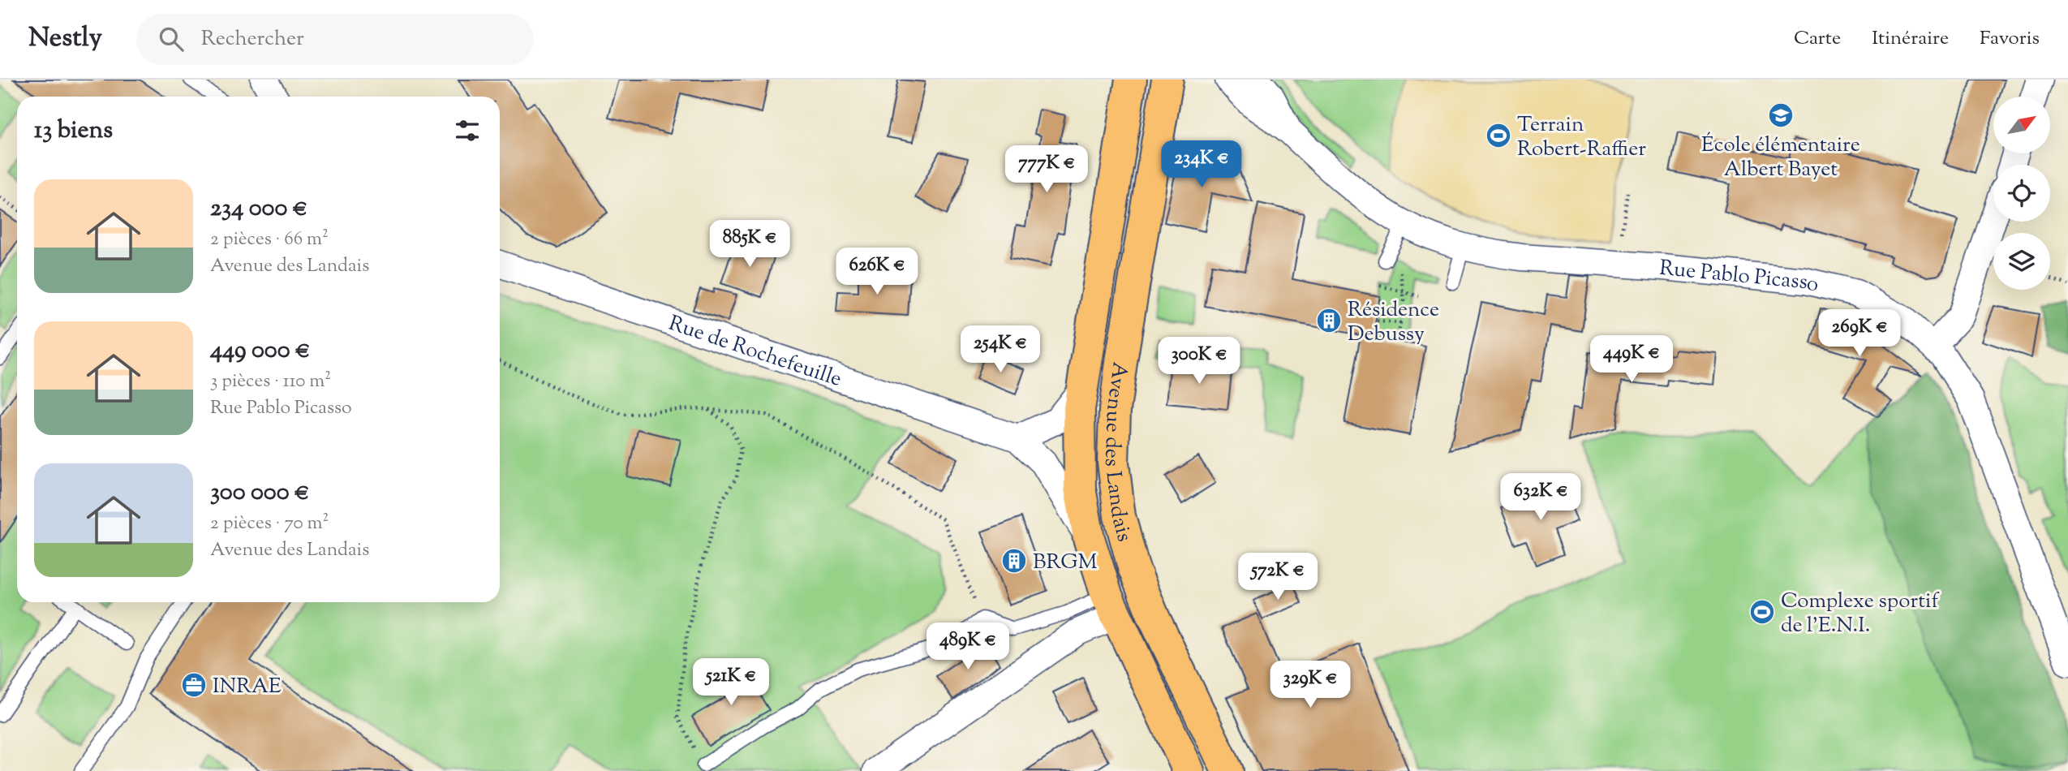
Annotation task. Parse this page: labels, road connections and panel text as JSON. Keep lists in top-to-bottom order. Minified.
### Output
{"streets":{"main road":["Avenue des Landais"],"street":["Rue Pablo Picasso","Rue de Rochefeuille"]},"crossings":[["Rue de Rochefeuille","Avenue des Landais"]],"places":{"school or university":["École élémentaire Albert Bayet"],"sports":["Terrain Robert-Raffier","Complexe sportif de l'E.N.I."],"building":["Résidence Debussy","BRGM"],"office":["INRAE"]},"north":"top right","page":{"header":"Nestly","search":"Rechercher","nav":["Carte","Itinéraire","Favoris"],"heading":"13 biens","price":["234K €","777K €","885K €","626K €","269K €","254K €","449K €","300K €","632K €","572K €","489K €","521K €","329K €"],"list":[{"name":"234 000 €","note":"2 pièces · 66 m² · Avenue des Landais"},{"name":"449 000 €","note":"3 pièces · 110 m² · Rue Pablo Picasso"},{"name":"300 000 €","note":"2 pièces · 70 m² · Avenue des Landais"}]}}
